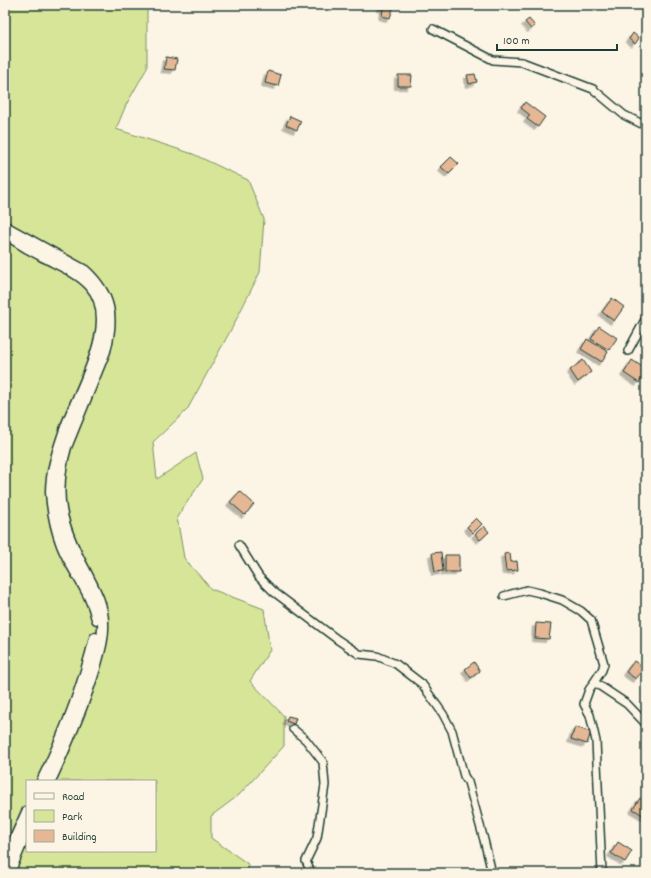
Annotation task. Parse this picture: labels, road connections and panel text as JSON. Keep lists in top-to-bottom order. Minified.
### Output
{"legend":["Road","Park","Building"],"scale_bar":"100 m"}
